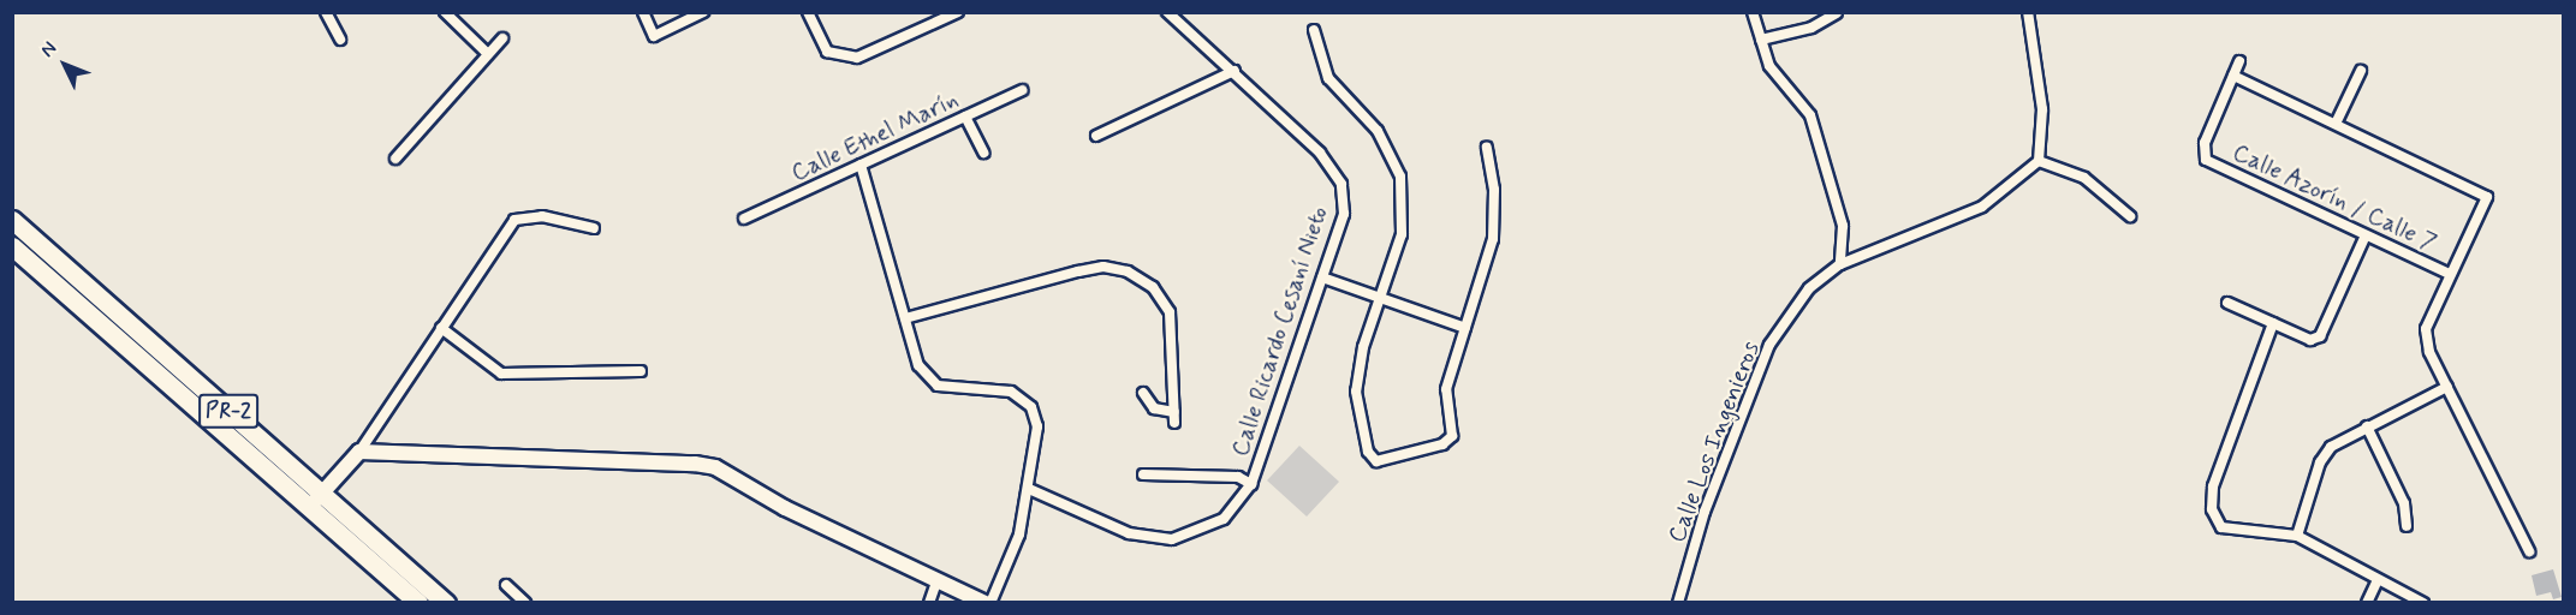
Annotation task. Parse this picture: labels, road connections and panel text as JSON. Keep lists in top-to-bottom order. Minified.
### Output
{"streets":{"highway":["PR-2"],"street":["Calle Ethel Marín","Calle Azorín / Calle 7","Calle Ricardo Cesaní Nieto","Calle Los Ingenieros"]},"north":"top left"}
